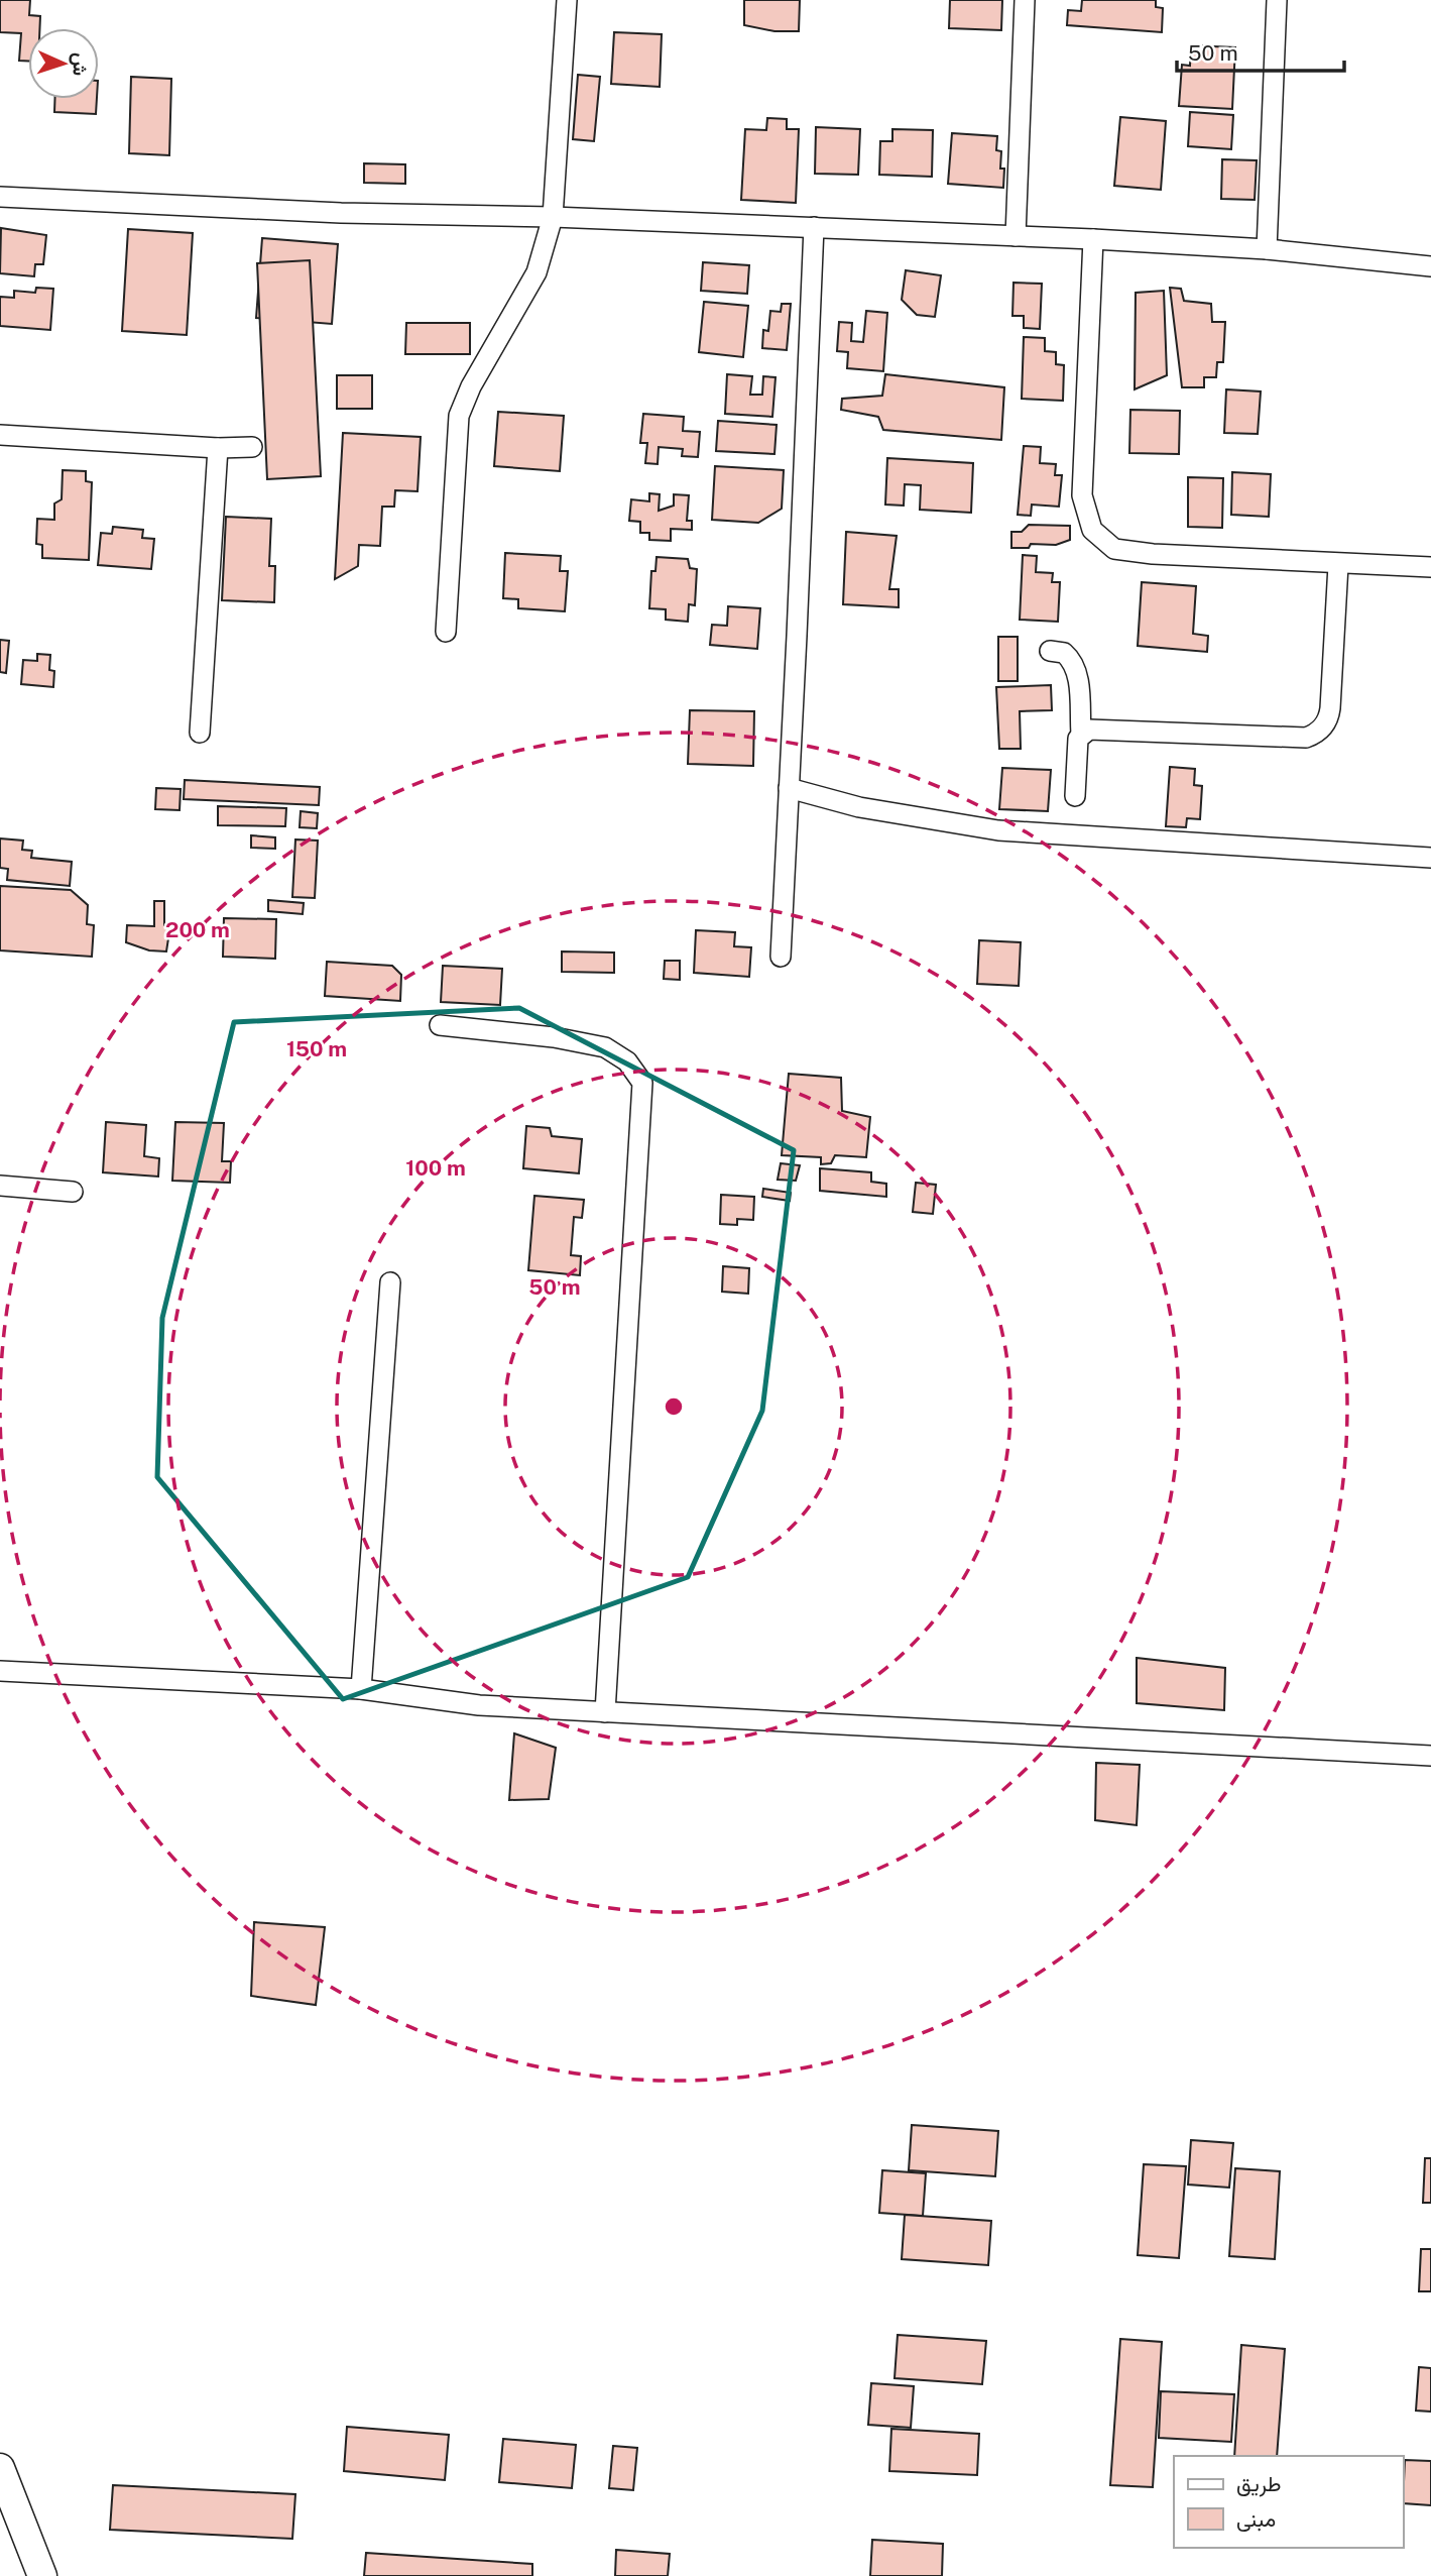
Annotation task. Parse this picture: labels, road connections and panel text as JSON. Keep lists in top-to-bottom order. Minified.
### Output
{"legend":["طريق","مبنى"],"scale_bar":"50 m","north":"right","rings":["200 m","150 m","100 m","50 m"]}
